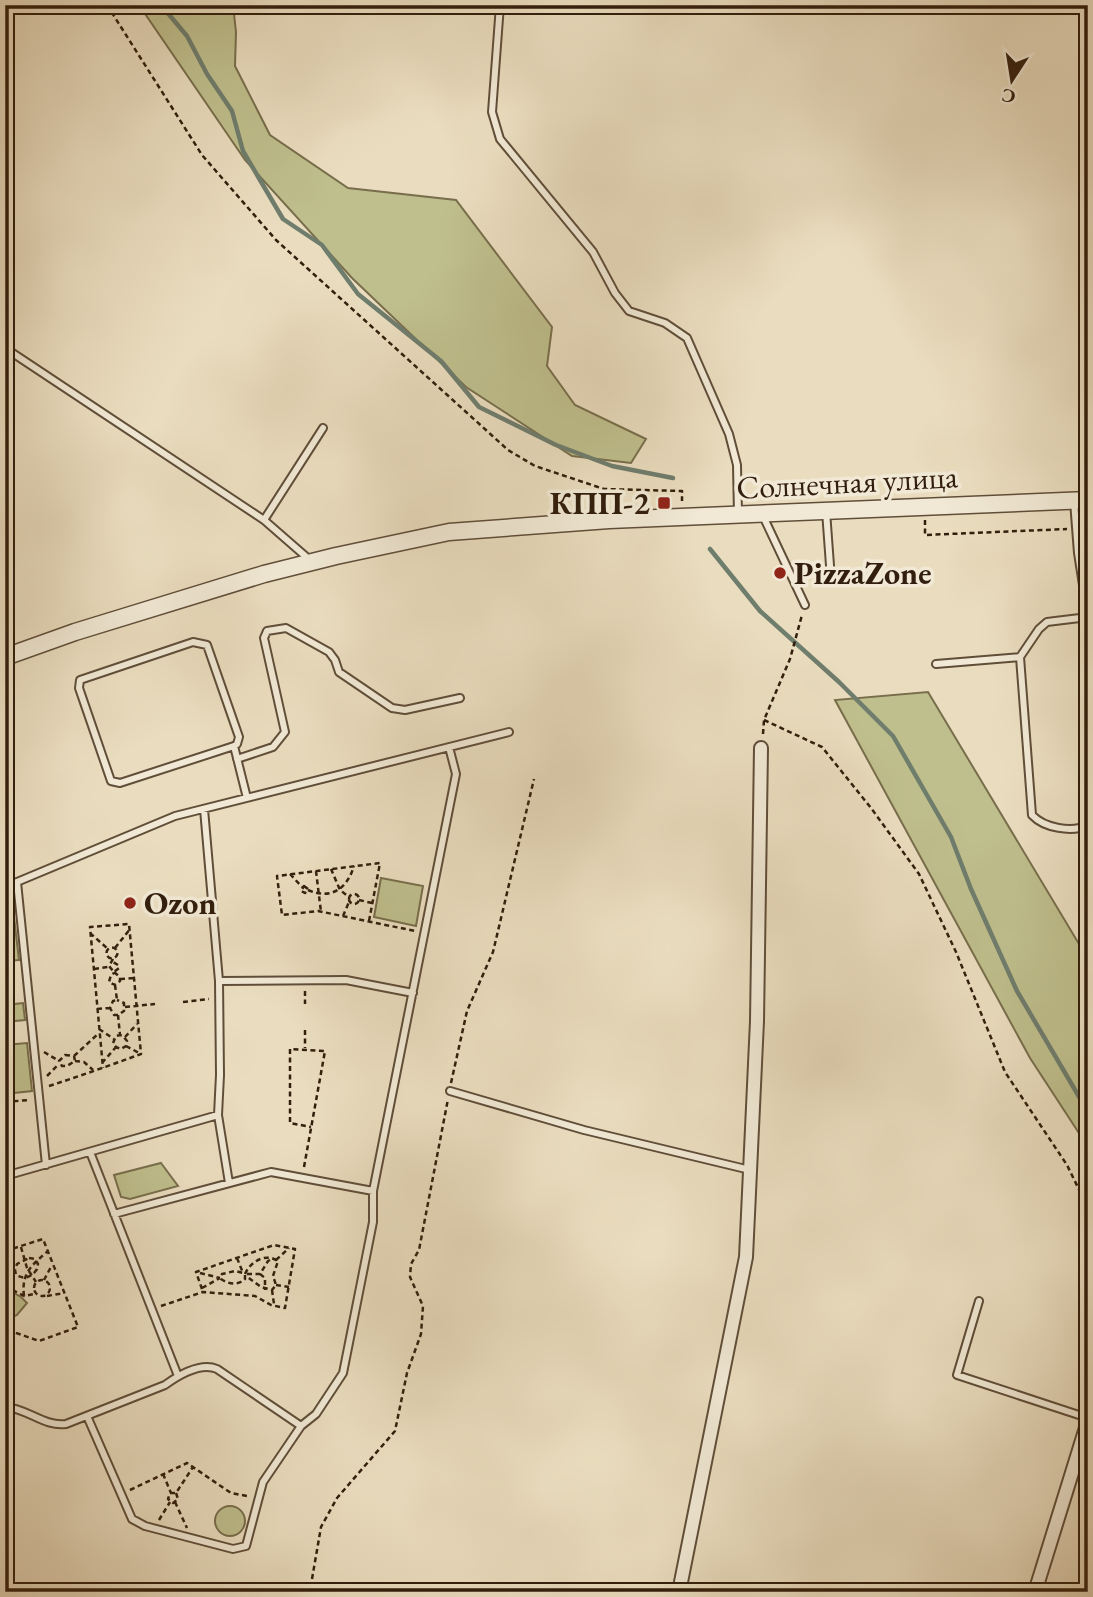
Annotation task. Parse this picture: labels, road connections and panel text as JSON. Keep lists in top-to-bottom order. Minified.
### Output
{"streets":{"street":["Солнечная улица"]},"places":{"transit":["КПП-2"],"other":["PizzaZone","Ozon"]},"north":"bottom"}
